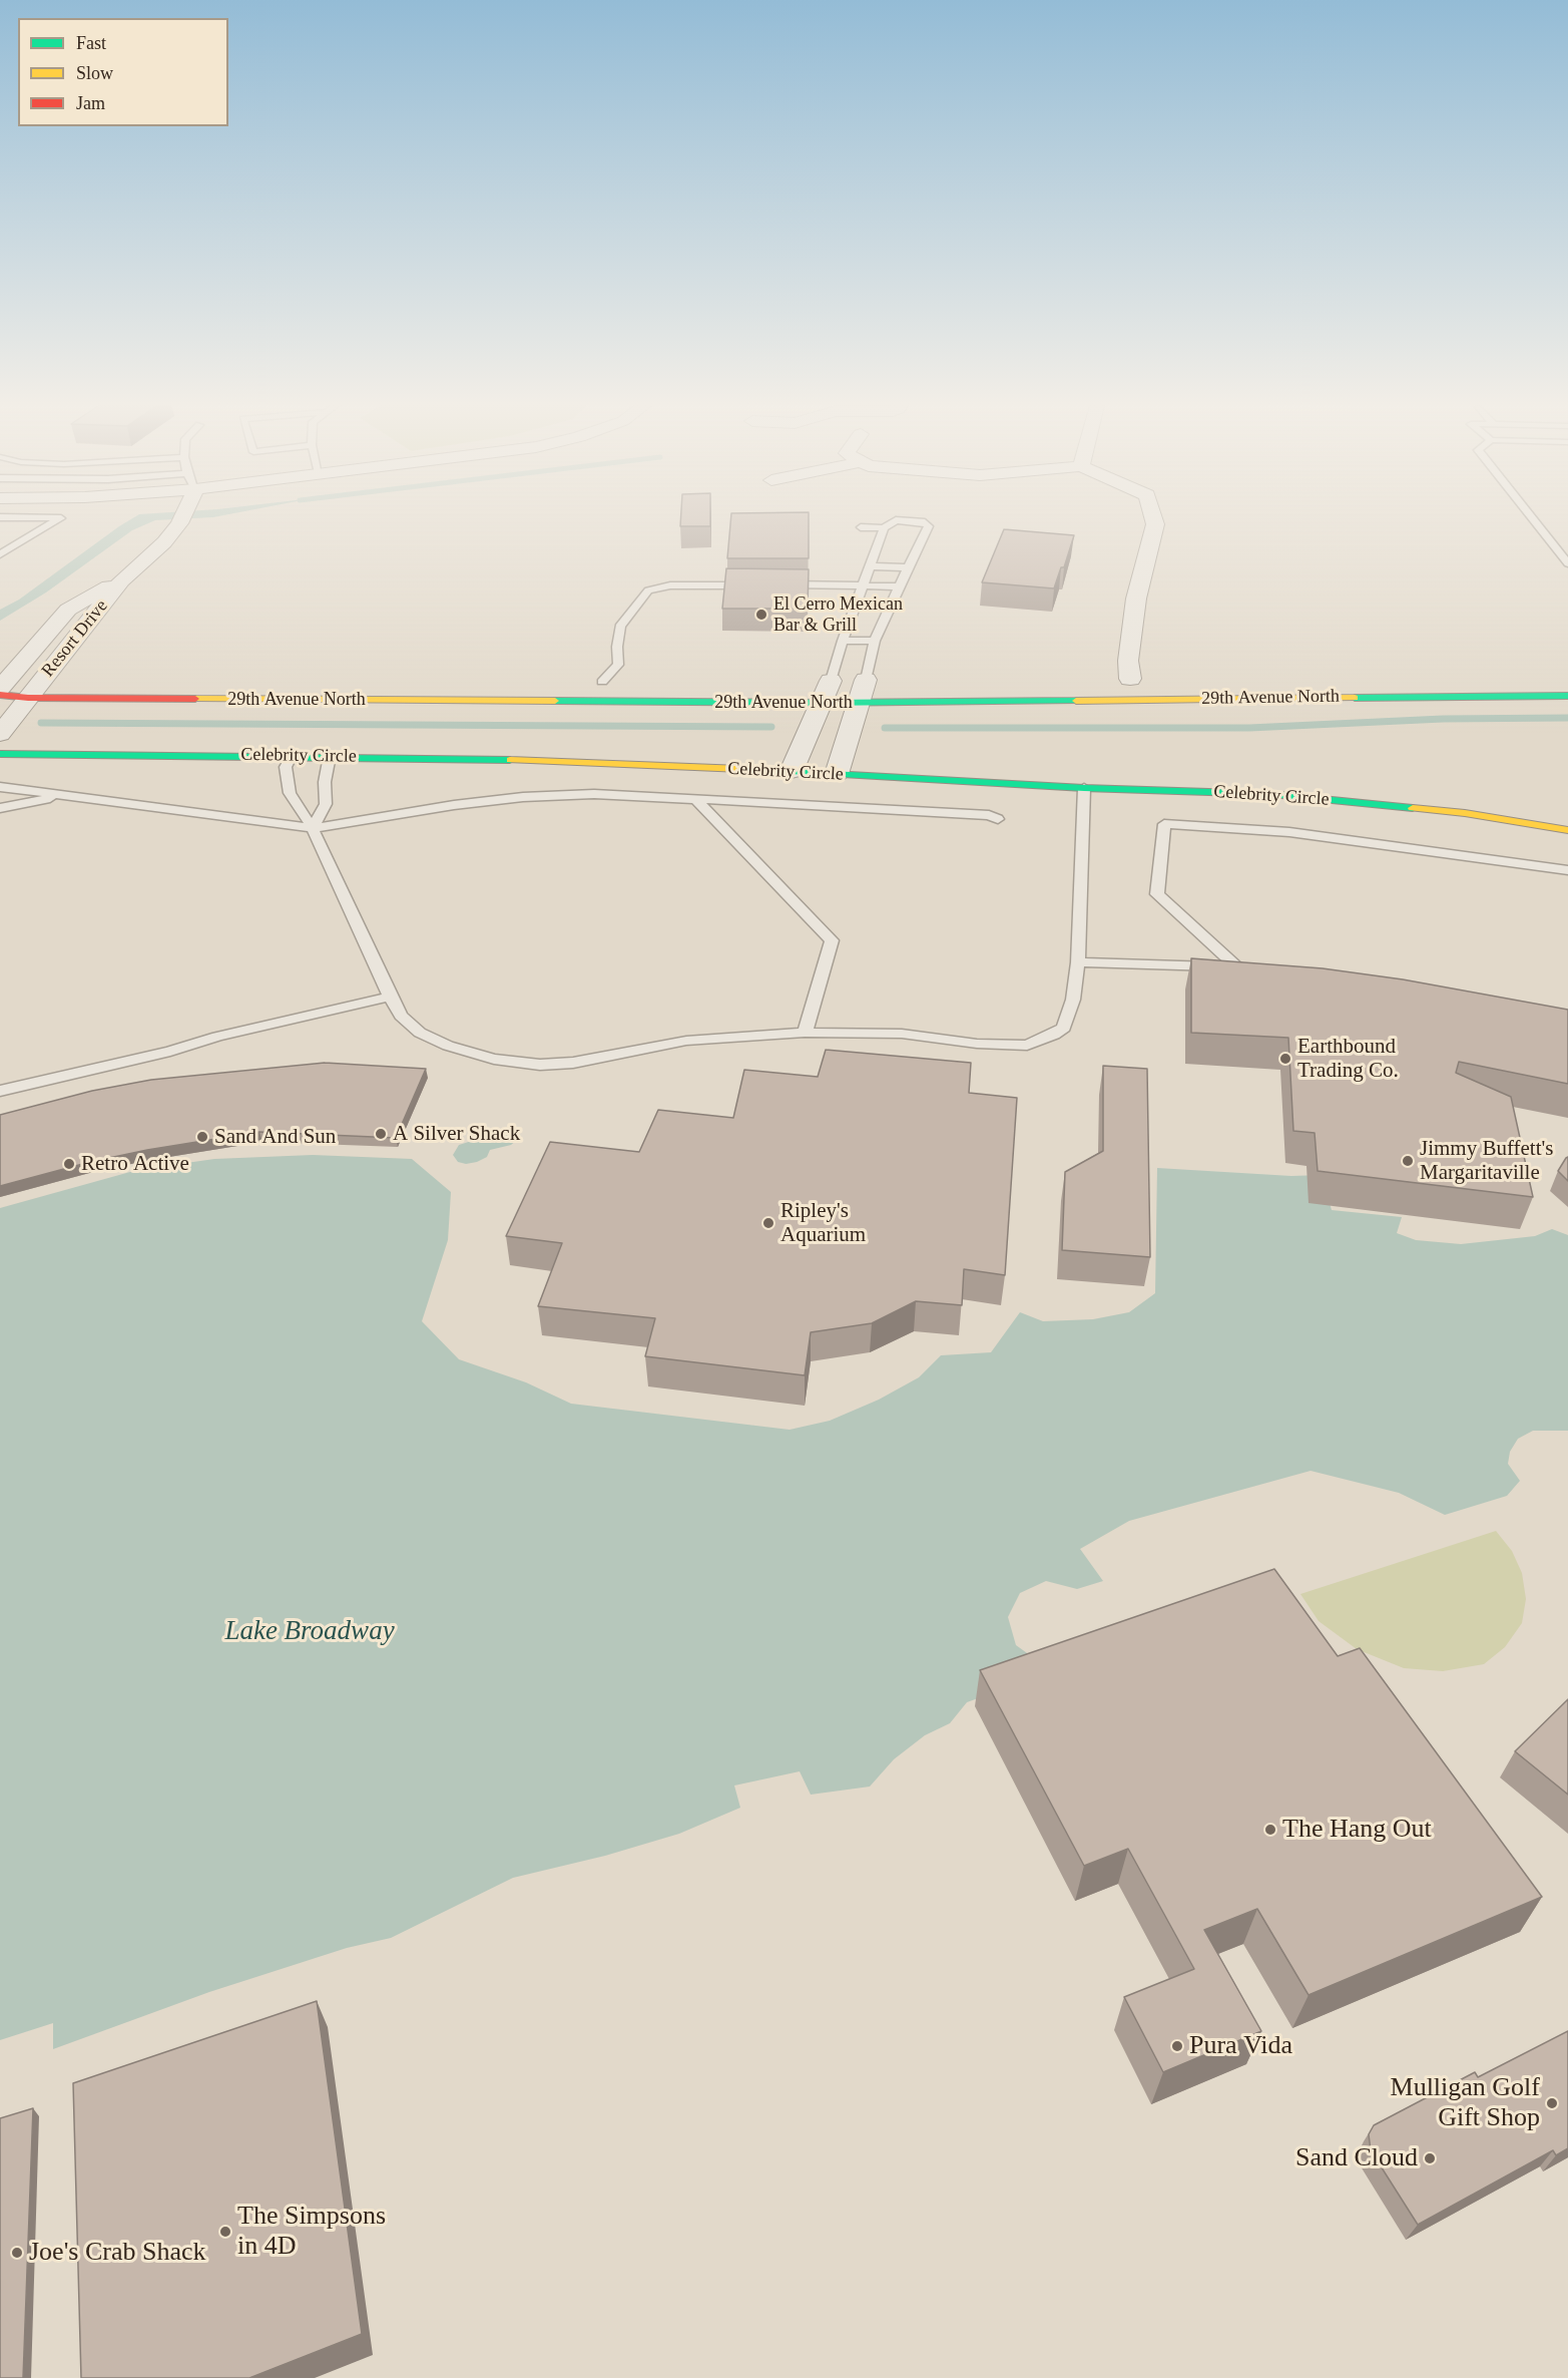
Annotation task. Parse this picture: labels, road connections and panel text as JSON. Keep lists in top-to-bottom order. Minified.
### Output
{"streets":{"main road":["29th Avenue North","Celebrity Circle"],"street":["Resort Drive"]},"crossings":[["Resort Drive","29th Avenue North"]],"water":["Lake Broadway"],"places":["El Cerro Mexican Bar & Grill","Earthbound Trading Co.","A Silver Shack","Sand And Sun","Jimmy Buffett's Margaritaville","Retro Active","Ripley's Aquarium","The Hang Out","Pura Vida","Mulligan Golf Gift Shop","Sand Cloud","The Simpsons in 4D","Joe's Crab Shack"],"legend":["Fast","Slow","Jam"]}
